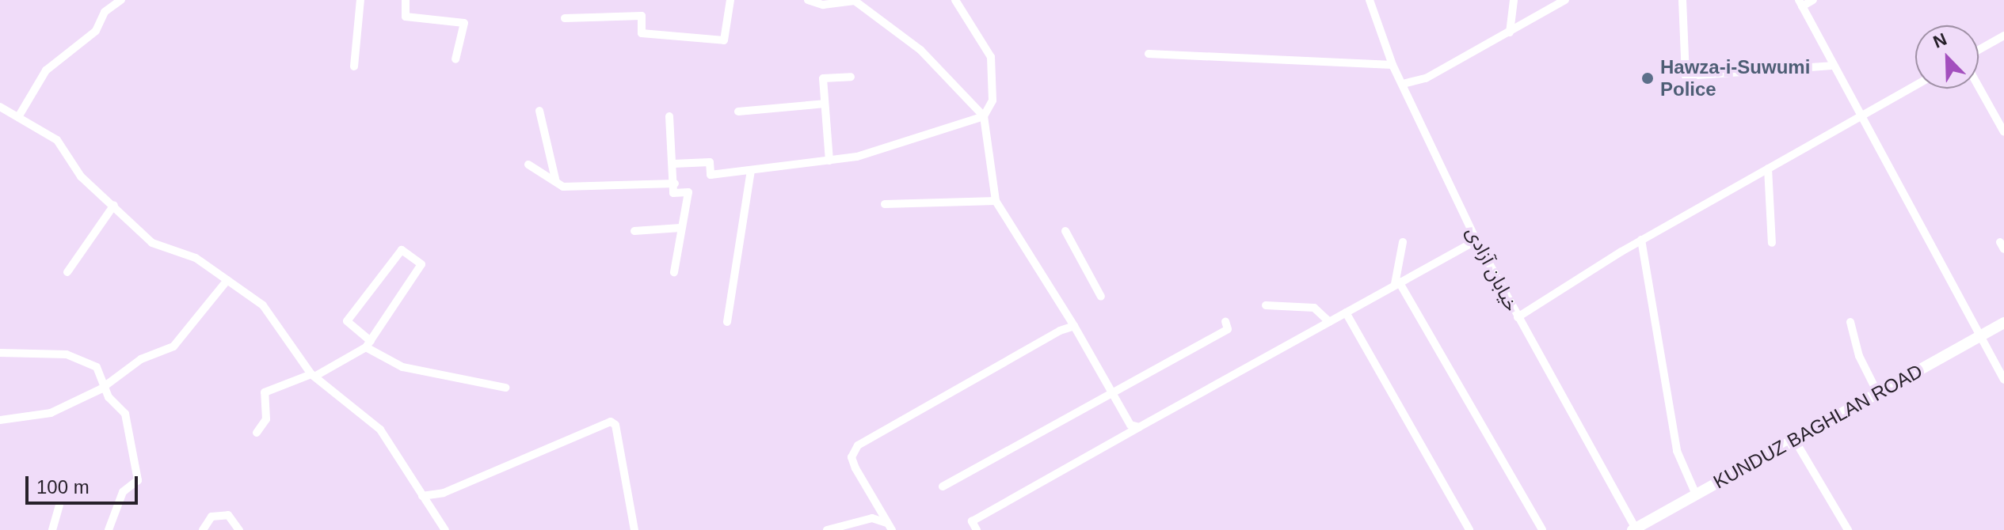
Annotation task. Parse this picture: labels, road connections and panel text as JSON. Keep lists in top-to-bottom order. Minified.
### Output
{"streets":{"highway":["KUNDUZ BAGHLAN ROAD"],"street":["خیابان آزادی"]},"crossings":[["خیابان آزادی","KUNDUZ BAGHLAN ROAD"]],"places":["Hawza-i-Suwumi Police"],"scale_bar":"100 m","north":"top left"}
